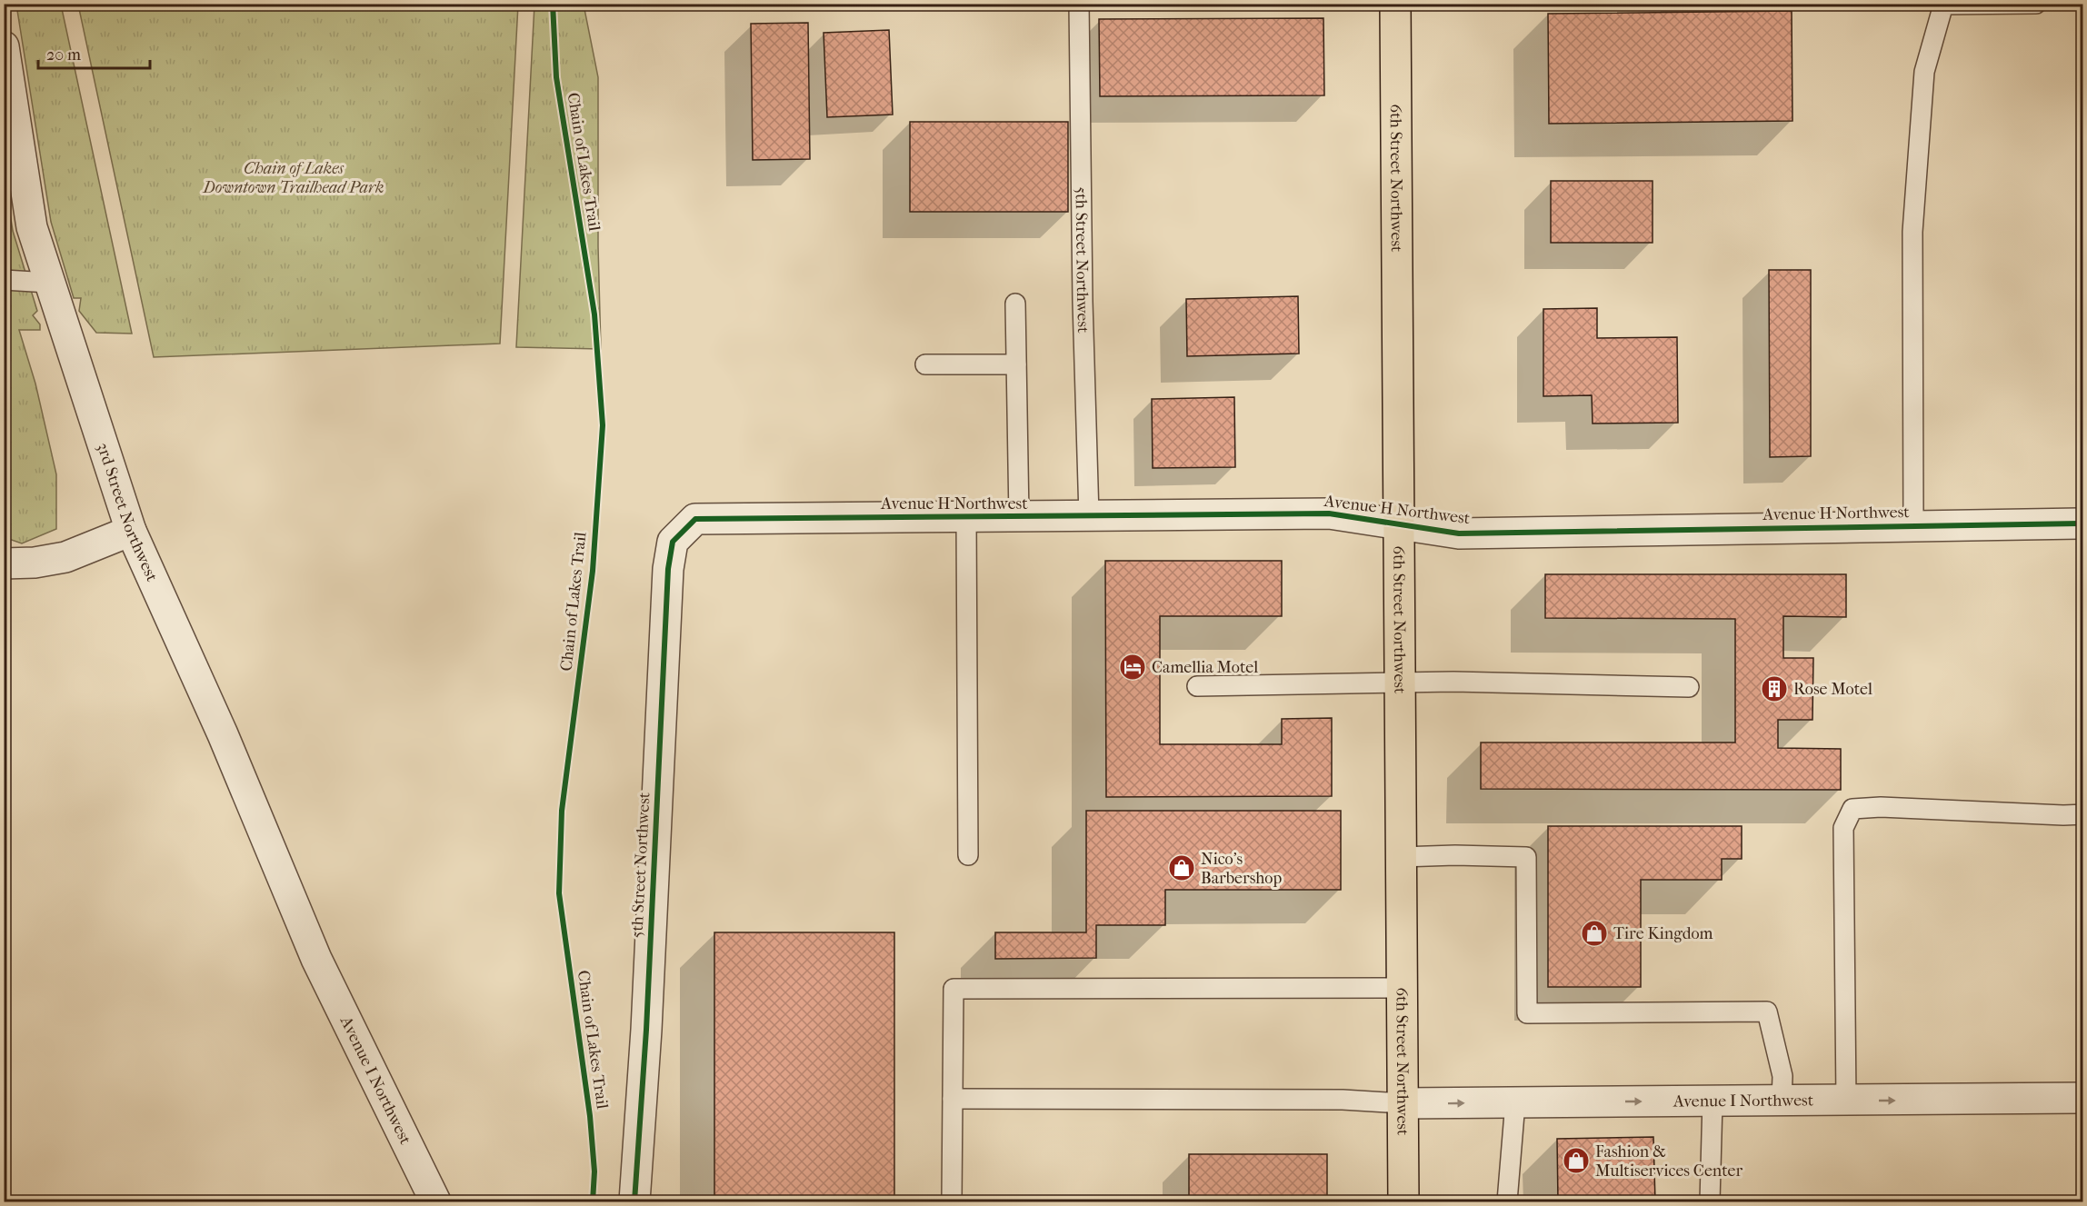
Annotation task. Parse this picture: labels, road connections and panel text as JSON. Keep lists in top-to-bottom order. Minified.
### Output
{"streets":{"highway":["6th Street Northwest"],"street":["5th Street Northwest","Avenue H Northwest","3rd Street Northwest","Avenue I Northwest"],"cycle path":["Chain of Lakes Trail"]},"crossings":[["6th Street Northwest","Avenue H Northwest"],["6th Street Northwest","Avenue I Northwest"],["5th Street Northwest","Avenue H Northwest"],["3rd Street Northwest","Avenue I Northwest"]],"one_way":["Avenue I Northwest"],"parks":["Chain of Lakes Downtown Trailhead Park"],"places":{"hotel":["Camellia Motel"],"building":["Rose Motel"],"shop":["Nico's Barbershop","Tire Kingdom","Fashion & Multiservices Center"]},"scale_bar":"20 m"}
